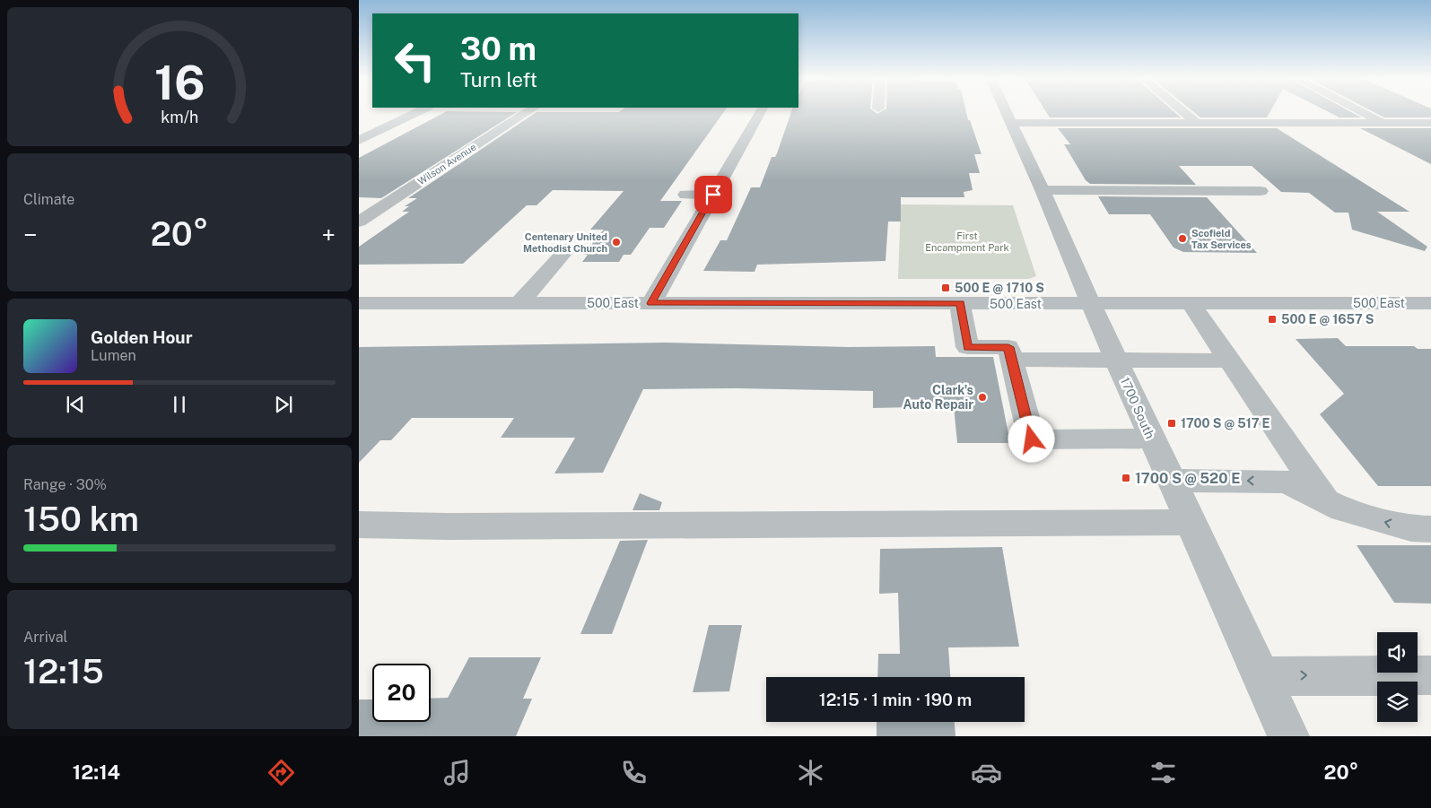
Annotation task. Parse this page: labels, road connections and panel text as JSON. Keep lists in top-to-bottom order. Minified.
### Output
{"streets":{"street":["Wilson Avenue","500 East","1700 South"]},"crossings":[["500 East","1700 South"]],"parks":["First Encampment Park"],"places":{"other":["Scofield Tax Services","Centenary United Methodist Church","Clark's Auto Repair"],"transit":["500 E @ 1710 S","500 E @ 1657 S","1700 S @ 517 E","1700 S @ 520 E"]},"page":{"turn":["30 m","Turn left"],"tile":["Climate",["Range · 30%","150 km"],["Arrival","12:15"]],"heat":["−","20°","+"],"song":["Golden Hour","Lumen"],"limit":"20","trip":"12:15 · 1 min · 190 m","tabs":["12:14","20°"],"gauge":["16","km/h"]}}
